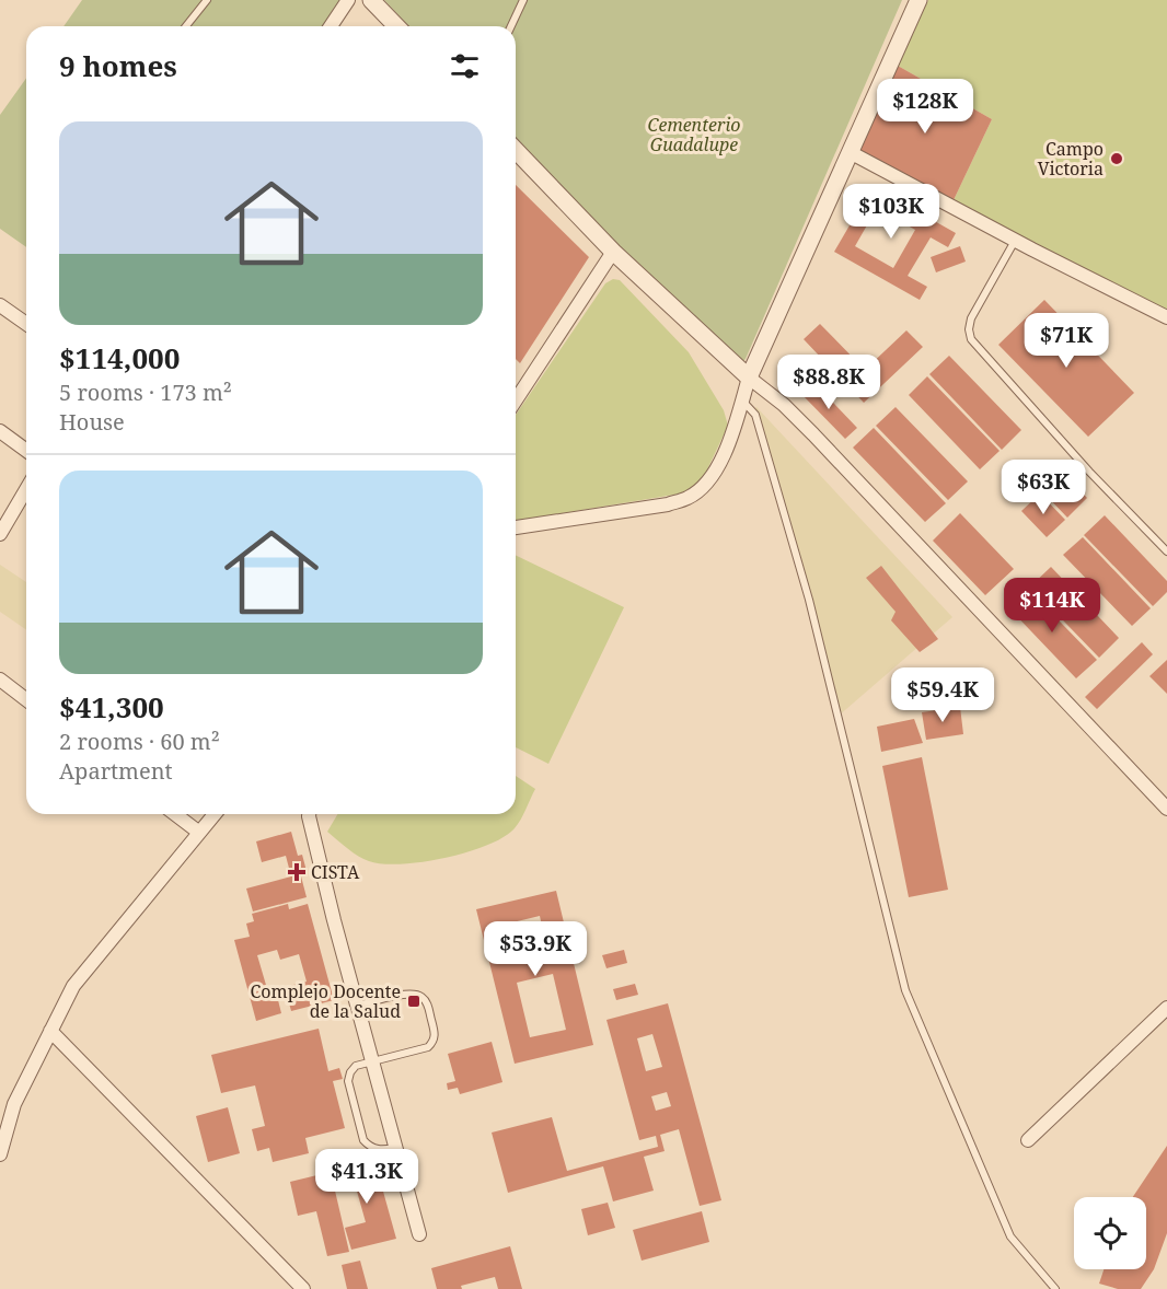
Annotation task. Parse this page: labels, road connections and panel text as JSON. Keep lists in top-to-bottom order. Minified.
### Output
{"parks":["Cementerio Guadalupe"],"places":{"other":["Campo Victoria"],"health":["CISTA"],"transit":["Complejo Docente de la Salud"]},"page":{"heading":"9 homes","price":["$128K","$103K","$71K","$88.8K","$63K","$114K","$59.4K","$53.9K","$41.3K"],"list":[{"name":"$114,000","note":"5 rooms · 173 m² · House"},{"name":"$41,300","note":"2 rooms · 60 m² · Apartment"}]}}
